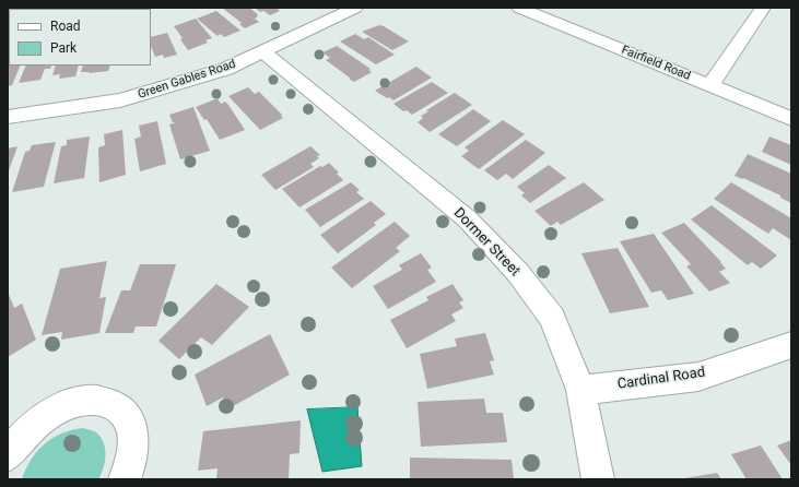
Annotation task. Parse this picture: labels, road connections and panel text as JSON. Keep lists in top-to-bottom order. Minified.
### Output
{"streets":{"street":["Fairfield Road","Green Gables Road","Dormer Street","Cardinal Road"]},"crossings":[["Green Gables Road","Dormer Street"],["Dormer Street","Cardinal Road"]],"legend":["Road","Park"]}
